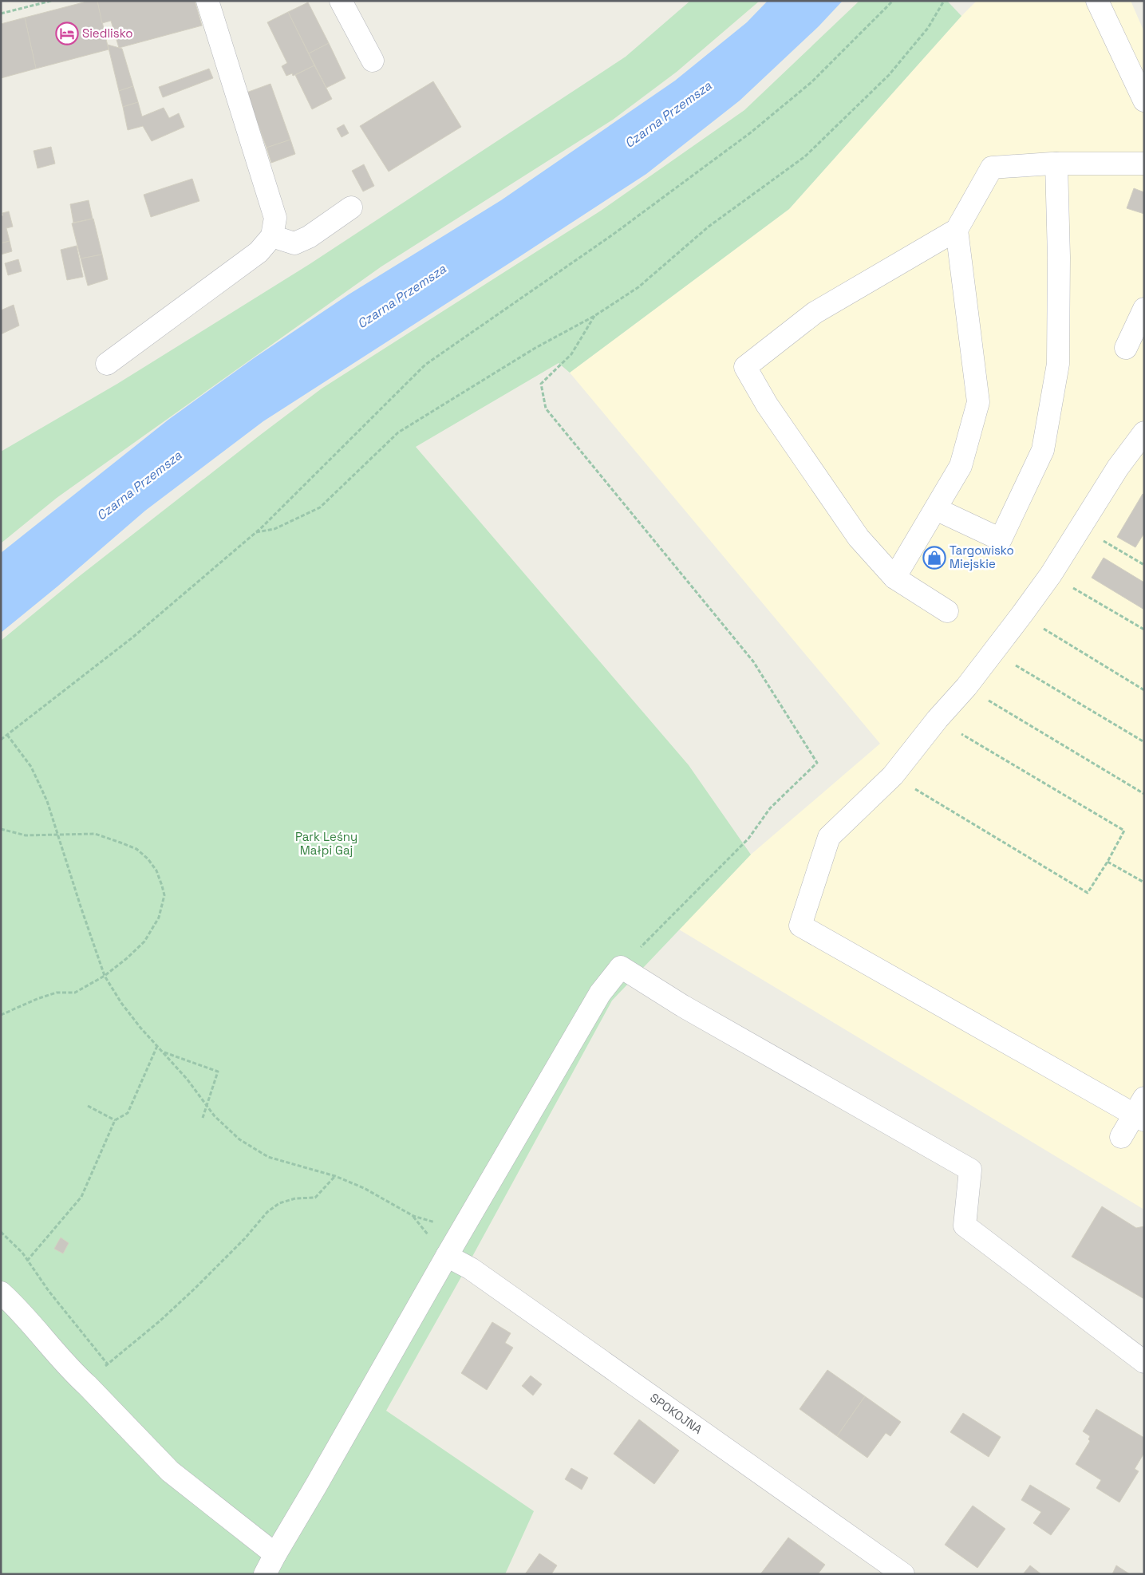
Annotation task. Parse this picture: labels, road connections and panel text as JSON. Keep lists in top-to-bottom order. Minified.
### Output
{"streets":{"street":["SPOKOJNA"]},"water":["Czarna Przemsza"],"parks":["Park Leśny Małpi Gaj"],"places":{"hotel":["Siedlisko"],"shop":["Targowisko Miejskie"]}}
